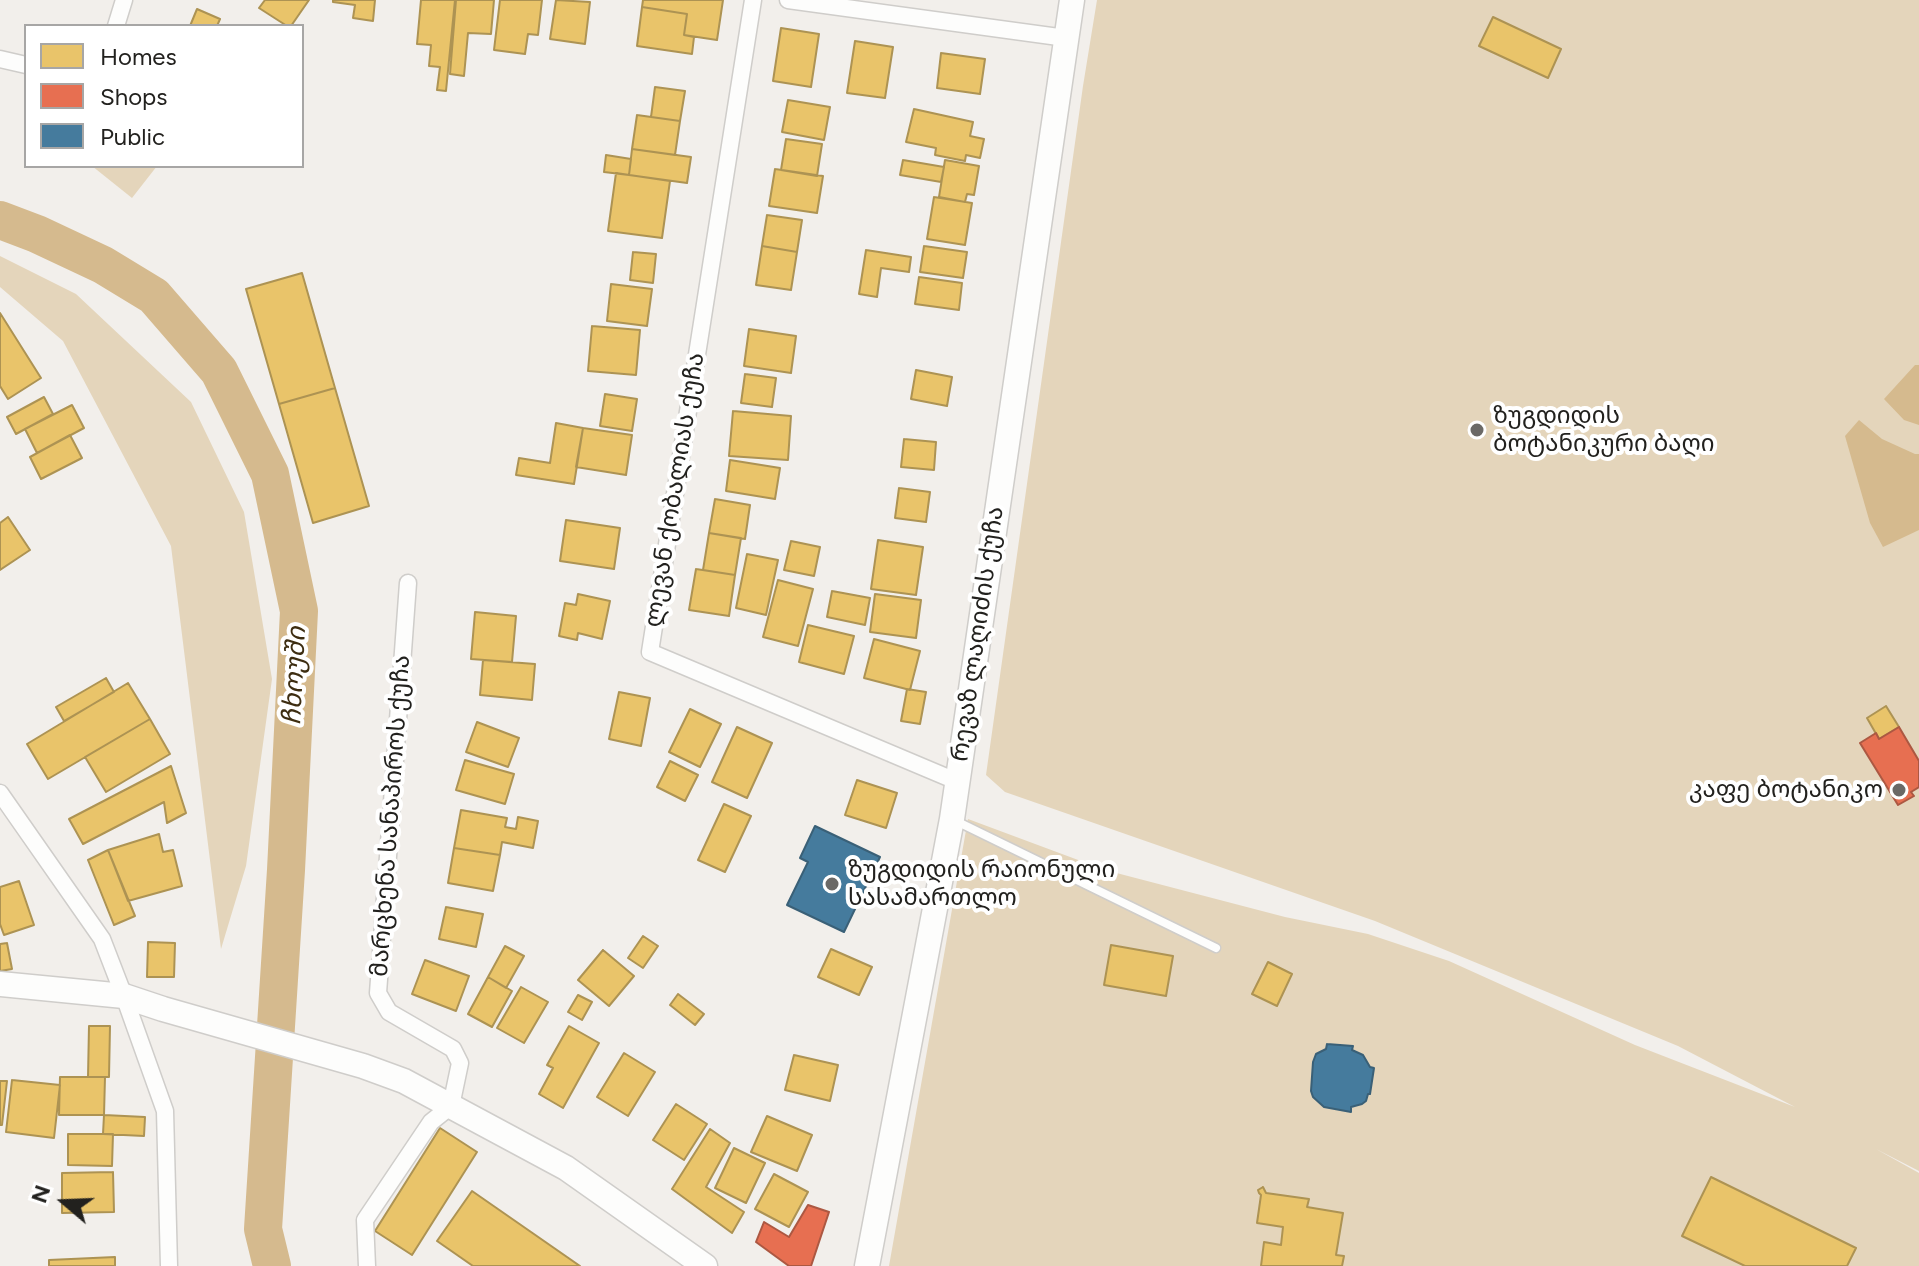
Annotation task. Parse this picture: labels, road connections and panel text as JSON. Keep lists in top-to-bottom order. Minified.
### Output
{"streets":{"street":["ლევან ქობალიას ქუჩა","რევაზ ლაღიძის ქუჩა","მარცხენა სანაპიროს ქუჩა"]},"crossings":[["ლევან ქობალიას ქუჩა","რევაზ ლაღიძის ქუჩა"]],"water":["ჩხოუში"],"places":["ზუგდიდის ბოტანიკური ბაღი","კაფე ბოტანიკო","ზუგდიდის რაიონული სასამართლო"],"legend":["Homes","Shops","Public"],"north":"left"}
